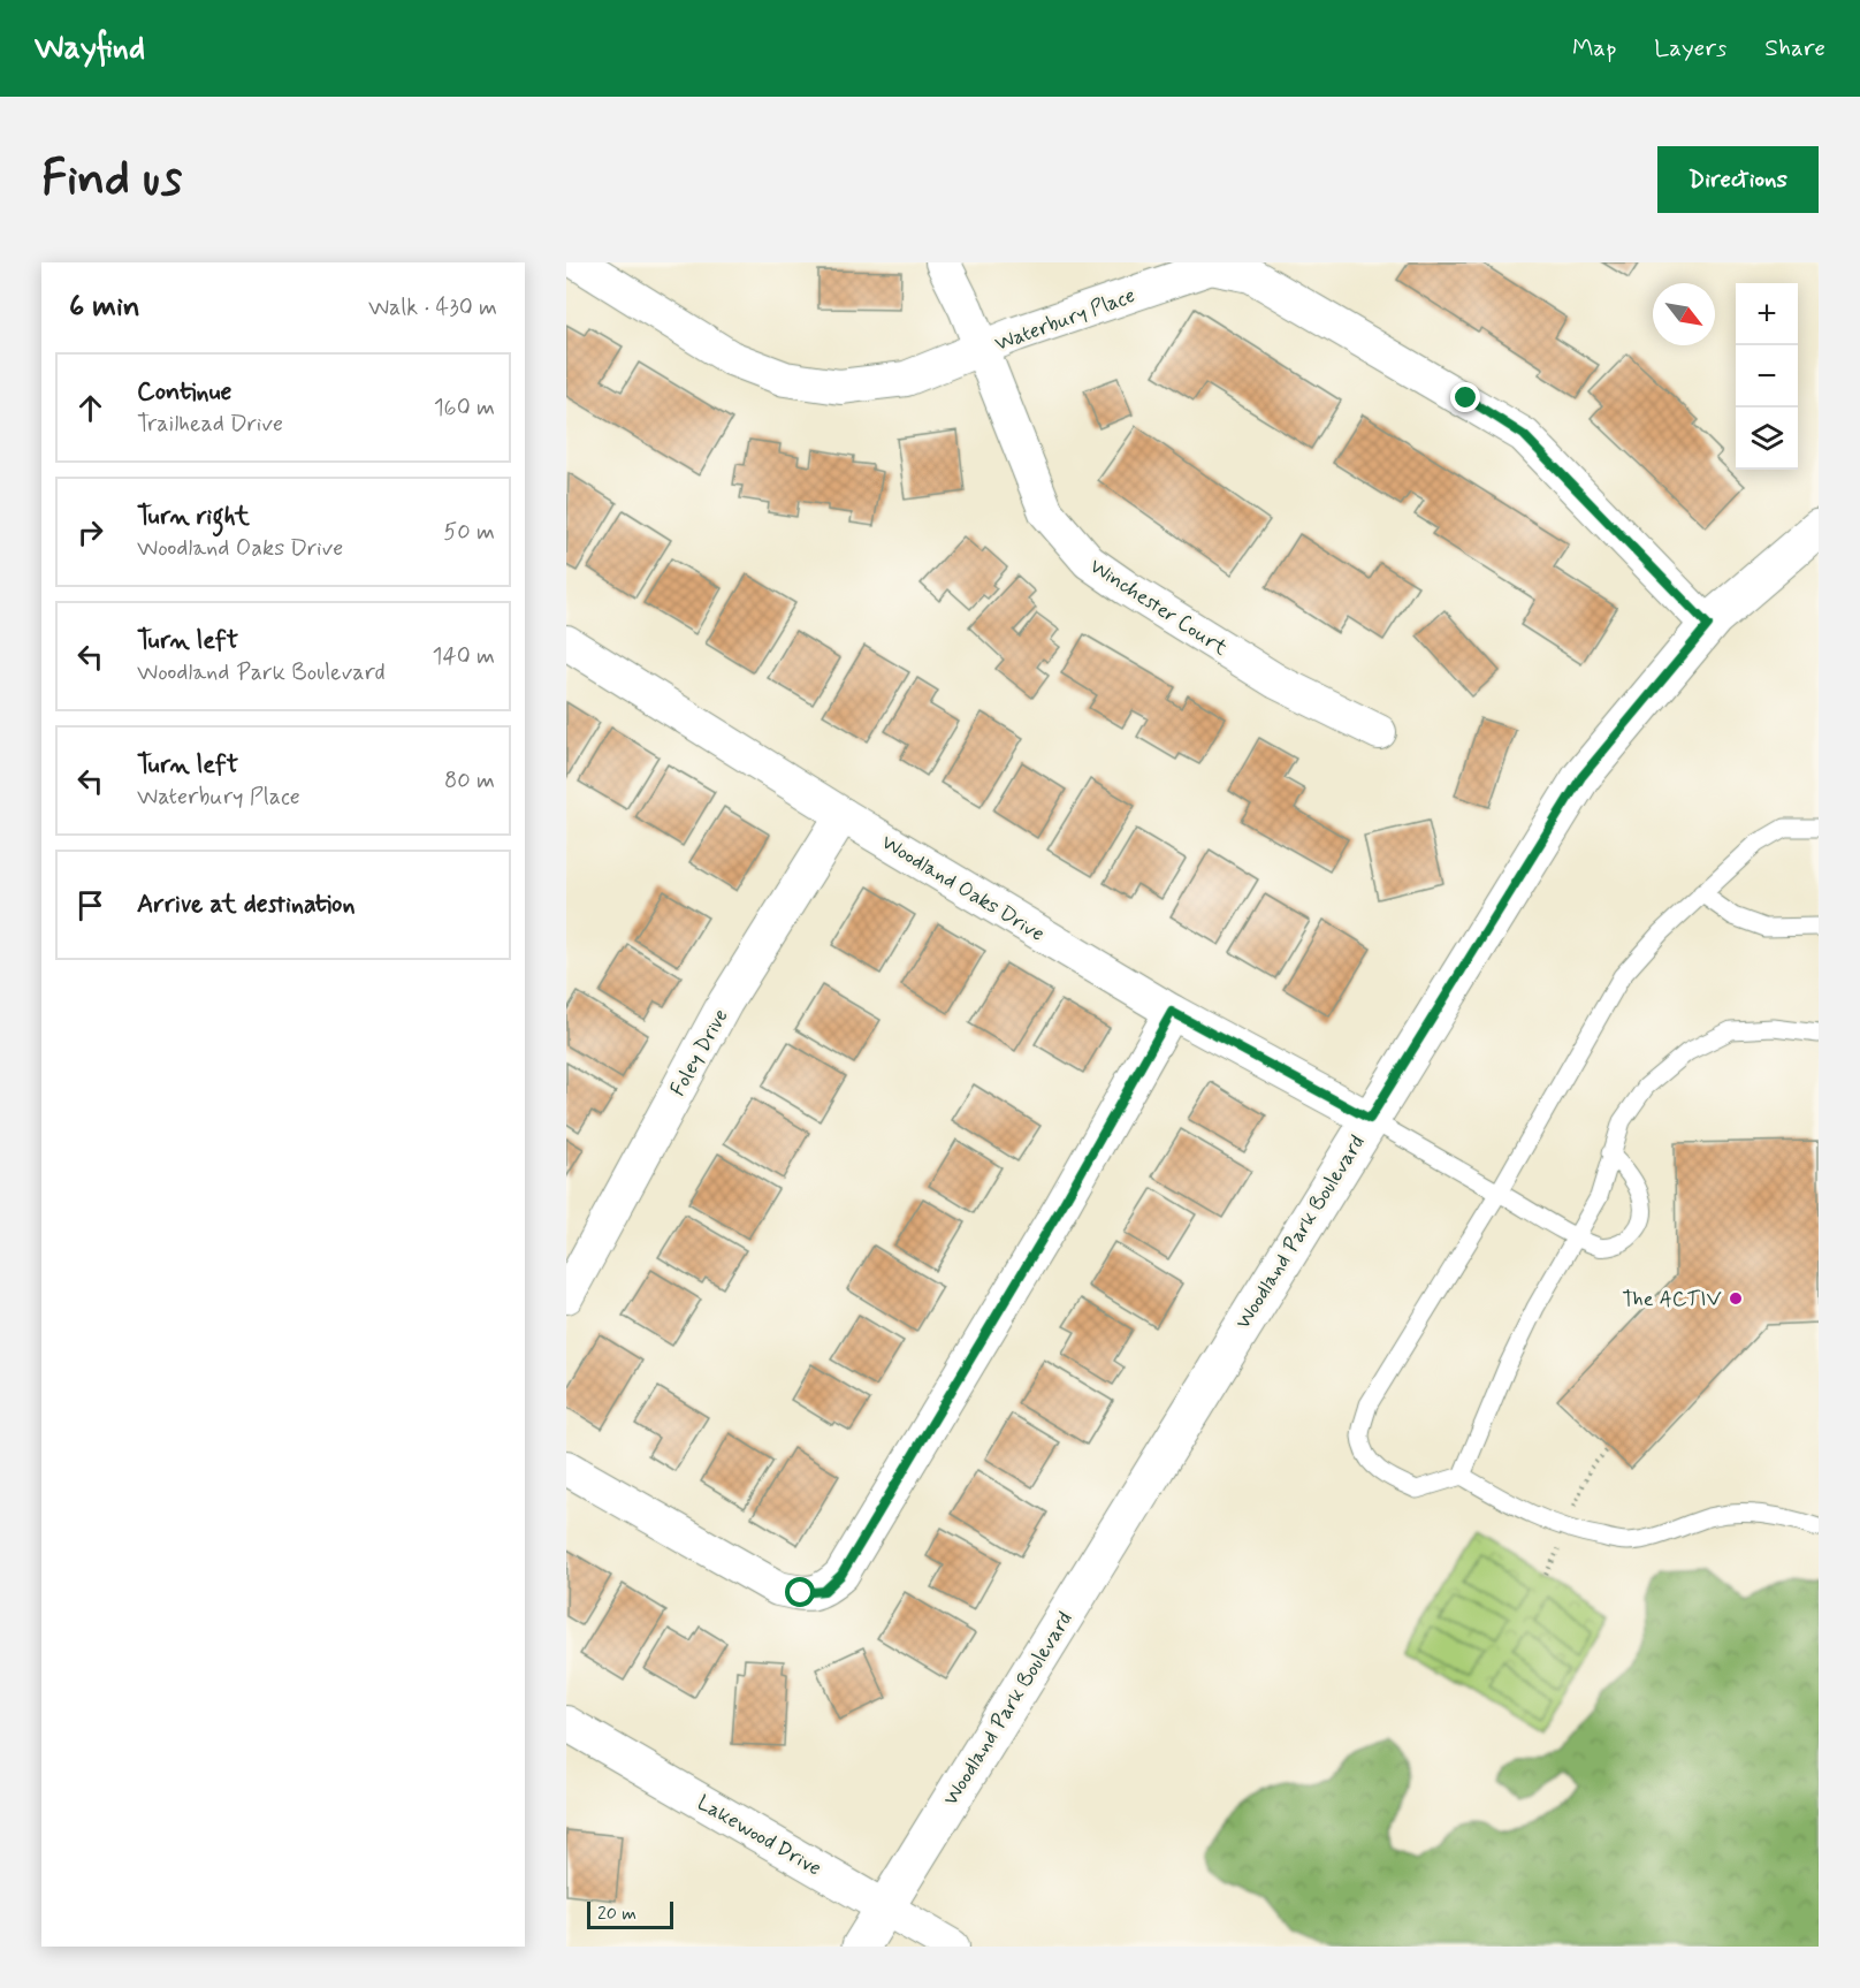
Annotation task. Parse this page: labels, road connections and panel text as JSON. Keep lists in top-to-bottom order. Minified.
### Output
{"streets":{"street":["Waterbury Place","Winchester Court","Woodland Oaks Drive","Foley Drive","Woodland Park Boulevard","Lakewood Drive"]},"crossings":[["Waterbury Place","Winchester Court"],["Waterbury Place","Woodland Park Boulevard"],["Woodland Oaks Drive","Foley Drive"],["Woodland Oaks Drive","Woodland Park Boulevard"],["Woodland Park Boulevard","Lakewood Drive"]],"places":["The ACTIV"],"scale_bar":"20 m","north":"bottom right","page":{"header":"Wayfind","nav":["Map","Layers","Share"],"buttons":"Directions","title":"Find us","heading":["6 min","Walk · 430 m"],"map_buttons":["+","−"],"list":[["Continue","Trailhead Drive","160 m"],["Turn right","Woodland Oaks Drive","50 m"],["Turn left","Woodland Park Boulevard","140 m"],["Turn left","Waterbury Place","80 m"],"Arrive at destination"],"scale":"20 m"}}
